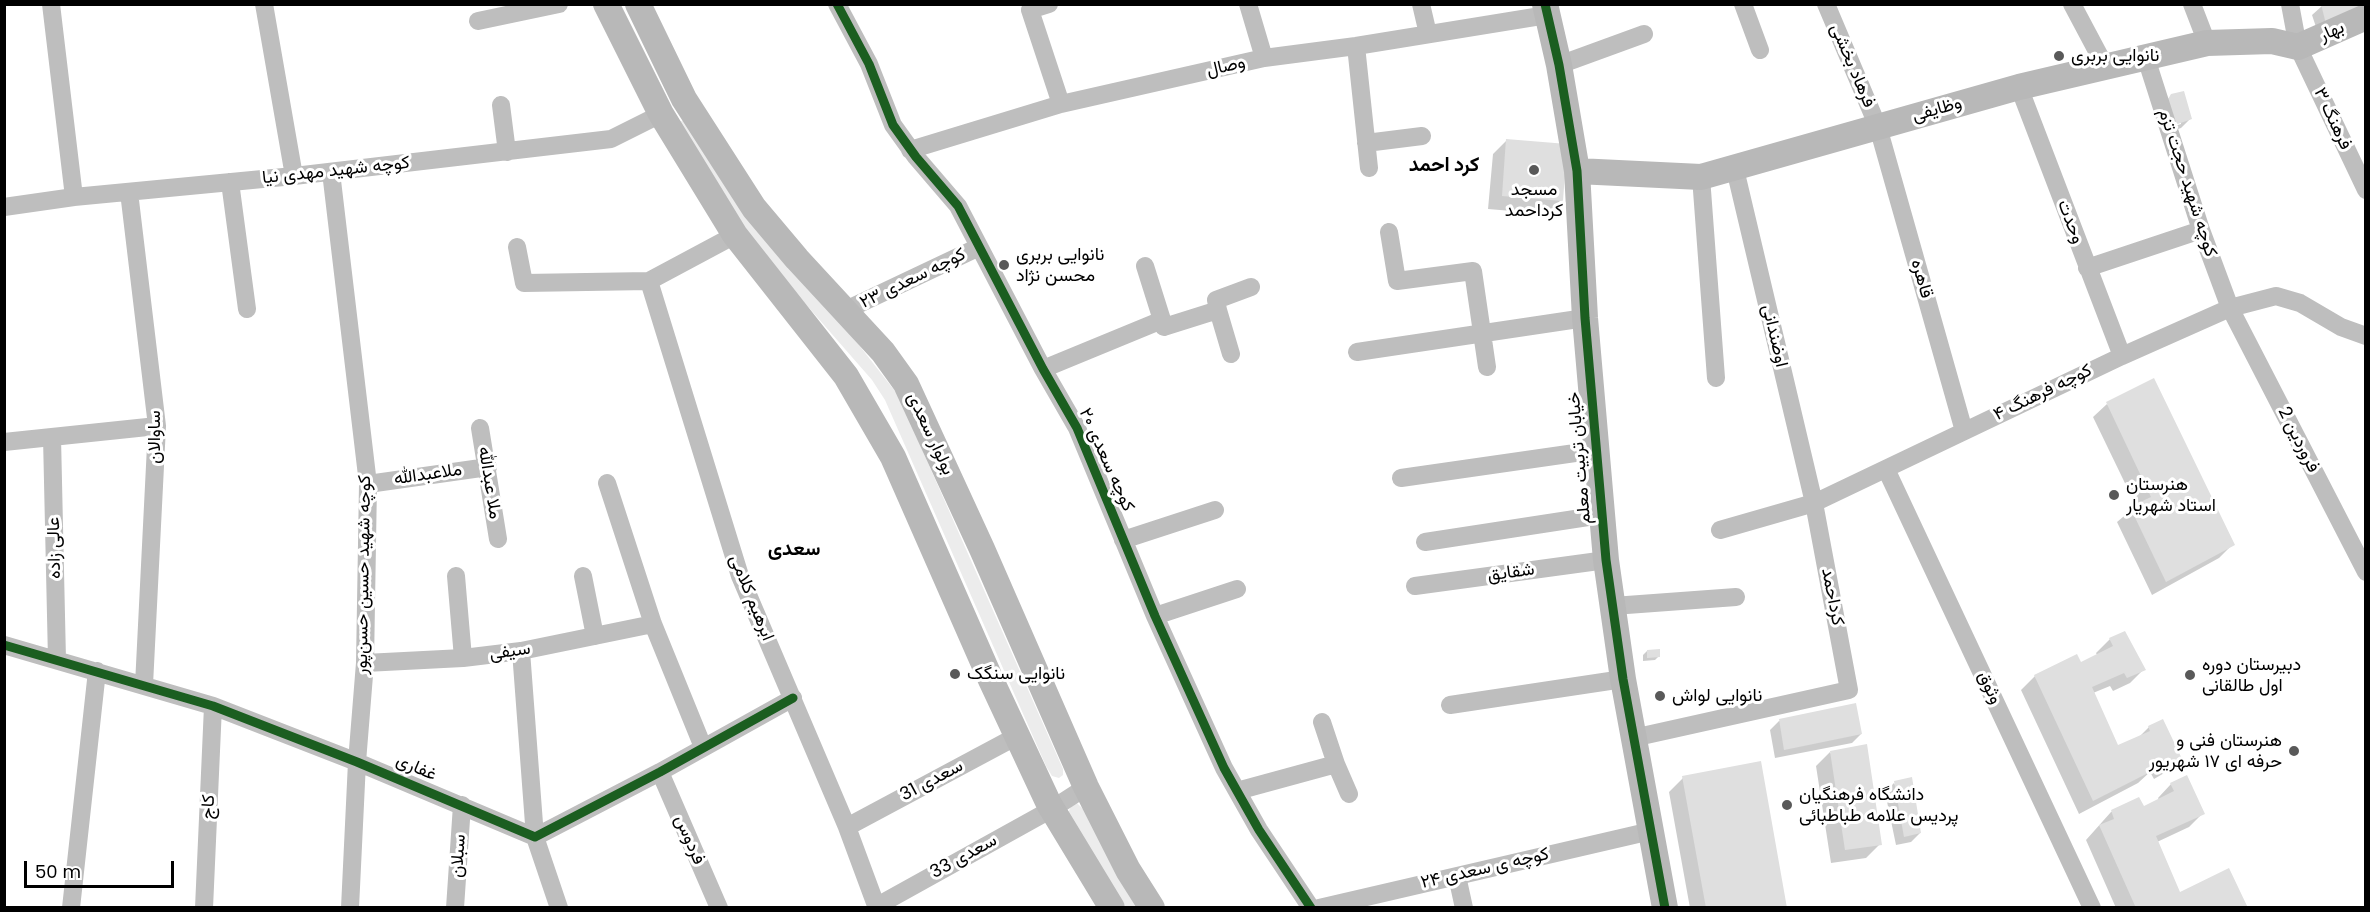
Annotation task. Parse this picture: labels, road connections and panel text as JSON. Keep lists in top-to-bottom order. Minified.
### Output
{"streets":{"main road":["بهار","وظایفی","بولوار سعدی","خیابان تربیت معلم"],"street":["فرهاد بخشی","وصال","فرهنگ ۳","کوچه شهید مهدی نیا","کوچه شهید حجت تزم","وحدت","کوچه سعدی ۲۳","قاهره","اوضندانی","کوچه فرهنگ ۴","ساوالان","فروردین 2","کوچه سعدی ۲۰","ملاعبدالله","ملا عبدالله","عالی زاده","شقایق","کوچه شهید حسین حسن‌پور","کرداحمد","ابرهیم کلامی","سیفی","وثوق","غفاری","سعدی 31","کاج","فردوس","سبلان","سعدی 33","کوچه ی سعدی ۲۴"]},"crossings":[["بهار","وظایفی"],["بهار","فرهنگ ۳"],["فرهاد بخشی","وظایفی"],["فرهاد بخشی","قاهره"],["وصال","خیابان تربیت معلم"],["وصال","کوچه سعدی ۲۰"],["وظایفی","فرهنگ ۳"],["وظایفی","کوچه شهید حجت تزم"],["وظایفی","وحدت"],["وظایفی","قاهره"],["وظایفی","اوضندانی"],["وظایفی","خیابان تربیت معلم"],["کوچه شهید مهدی نیا","ساوالان"],["کوچه شهید مهدی نیا","کوچه شهید حسین حسن‌پور"],["کوچه شهید حجت تزم","کوچه فرهنگ ۴"],["کوچه شهید حجت تزم","فروردین 2"],["وحدت","کوچه فرهنگ ۴"],["کوچه سعدی ۲۳","بولوار سعدی"],["کوچه سعدی ۲۳","کوچه سعدی ۲۰"],["قاهره","کوچه فرهنگ ۴"],["اوضندانی","کوچه فرهنگ ۴"],["اوضندانی","کرداحمد"],["کوچه فرهنگ ۴","فروردین 2"],["کوچه فرهنگ ۴","کرداحمد"],["کوچه فرهنگ ۴","وثوق"],["بولوار سعدی","سعدی 33"],["ساوالان","غفاری"],["خیابان تربیت معلم","شقایق"],["خیابان تربیت معلم","کرداحمد"],["خیابان تربیت معلم","کوچه ی سعدی ۲۴"],["ملاعبدالله","ملا عبدالله"],["ملاعبدالله","کوچه شهید حسین حسن‌پور"],["عالی زاده","غفاری"],["کوچه شهید حسین حسن‌پور","سیفی"],["کوچه شهید حسین حسن‌پور","غفاری"],["ابرهیم کلامی","سعدی 31"],["ابرهیم کلامی","سعدی 33"],["غفاری","کاج"],["غفاری","سبلان"]],"districts":["کرد احمد","سعدی"],"places":["نانوایی بربری","مسجد کرداحمد","نانوایی بربری محسن نژاد","هنرستان استاد شهریار","نانوایی سنگک","دبیرستان دوره اول طالقانی","نانوایی لواش","هنرستان فنی و حرفه ای ۱۷ شهریور","دانشگاه فرهنگیان پردیس علامه طباطبائی"],"scale_bar":"50 m"}
